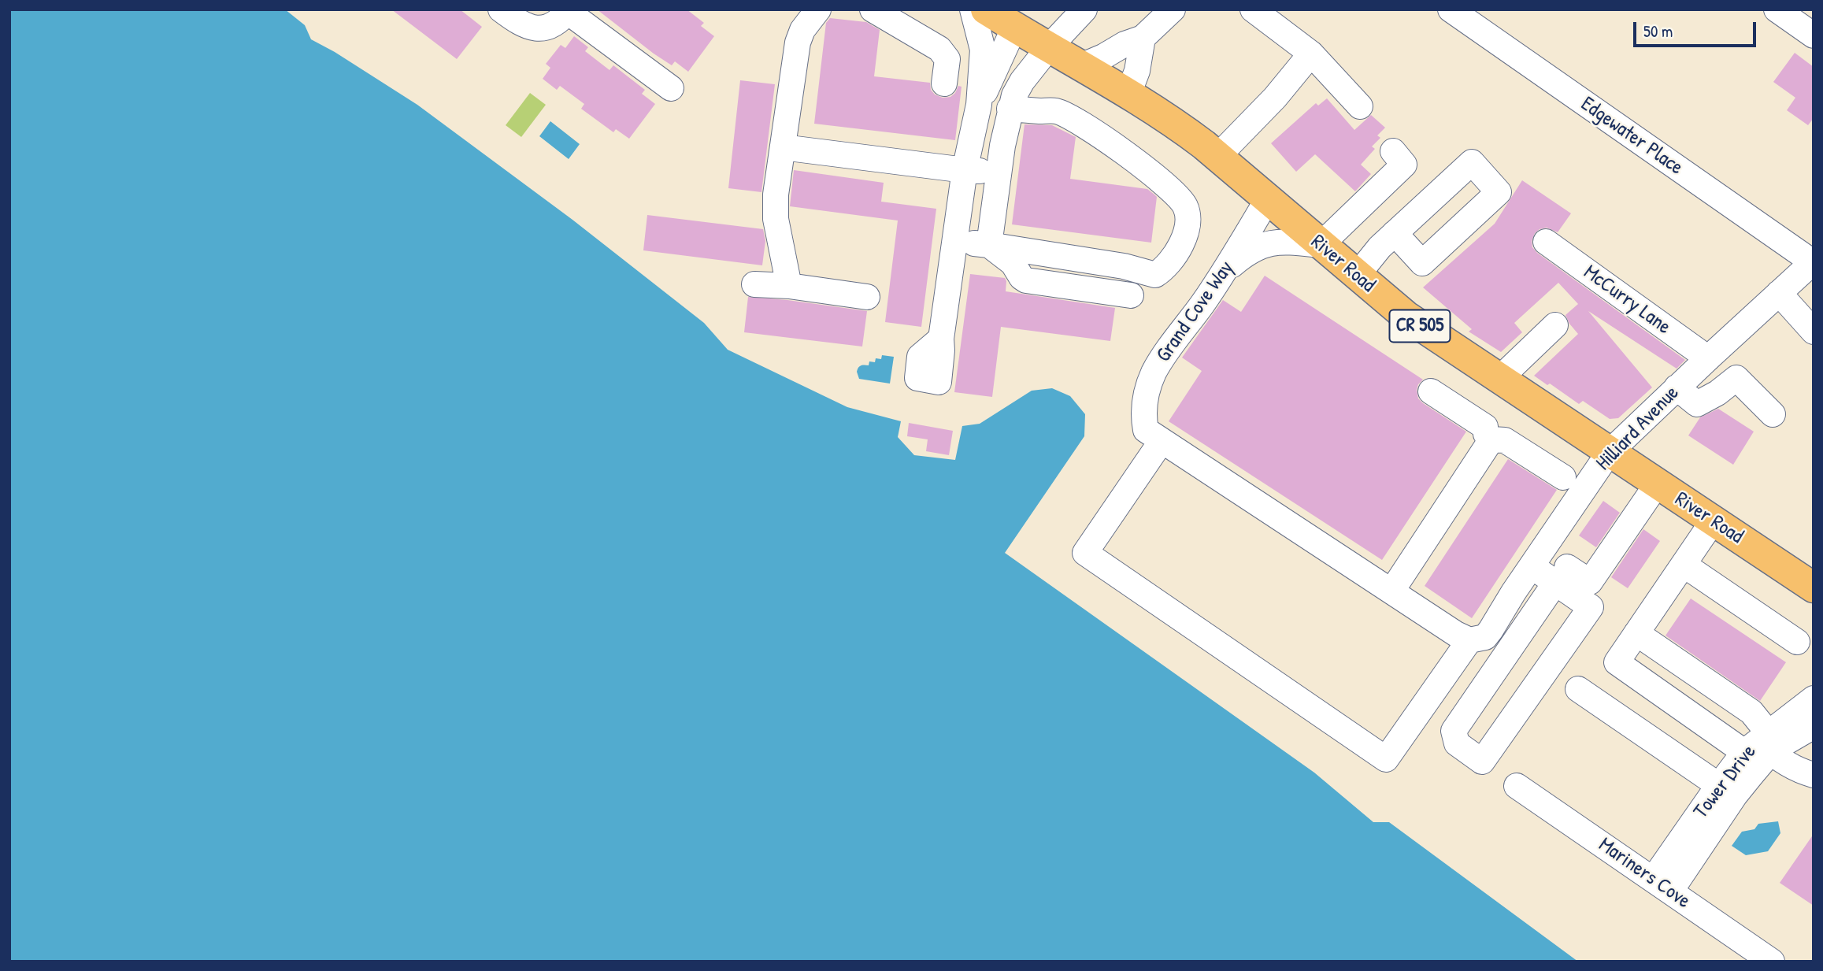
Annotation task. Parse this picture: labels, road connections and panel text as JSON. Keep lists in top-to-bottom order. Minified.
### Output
{"streets":{"main road":["River Road","CR 505"],"street":["Edgewater Place","McCurry Lane","Grand Cove Way","Hilliard Avenue","Tower Drive","Mariners Cove"]},"crossings":[["Edgewater Place","Hilliard Avenue"],["River Road","Grand Cove Way"],["River Road","Hilliard Avenue"],["McCurry Lane","Hilliard Avenue"],["Tower Drive","Mariners Cove"]],"scale_bar":"50 m"}
